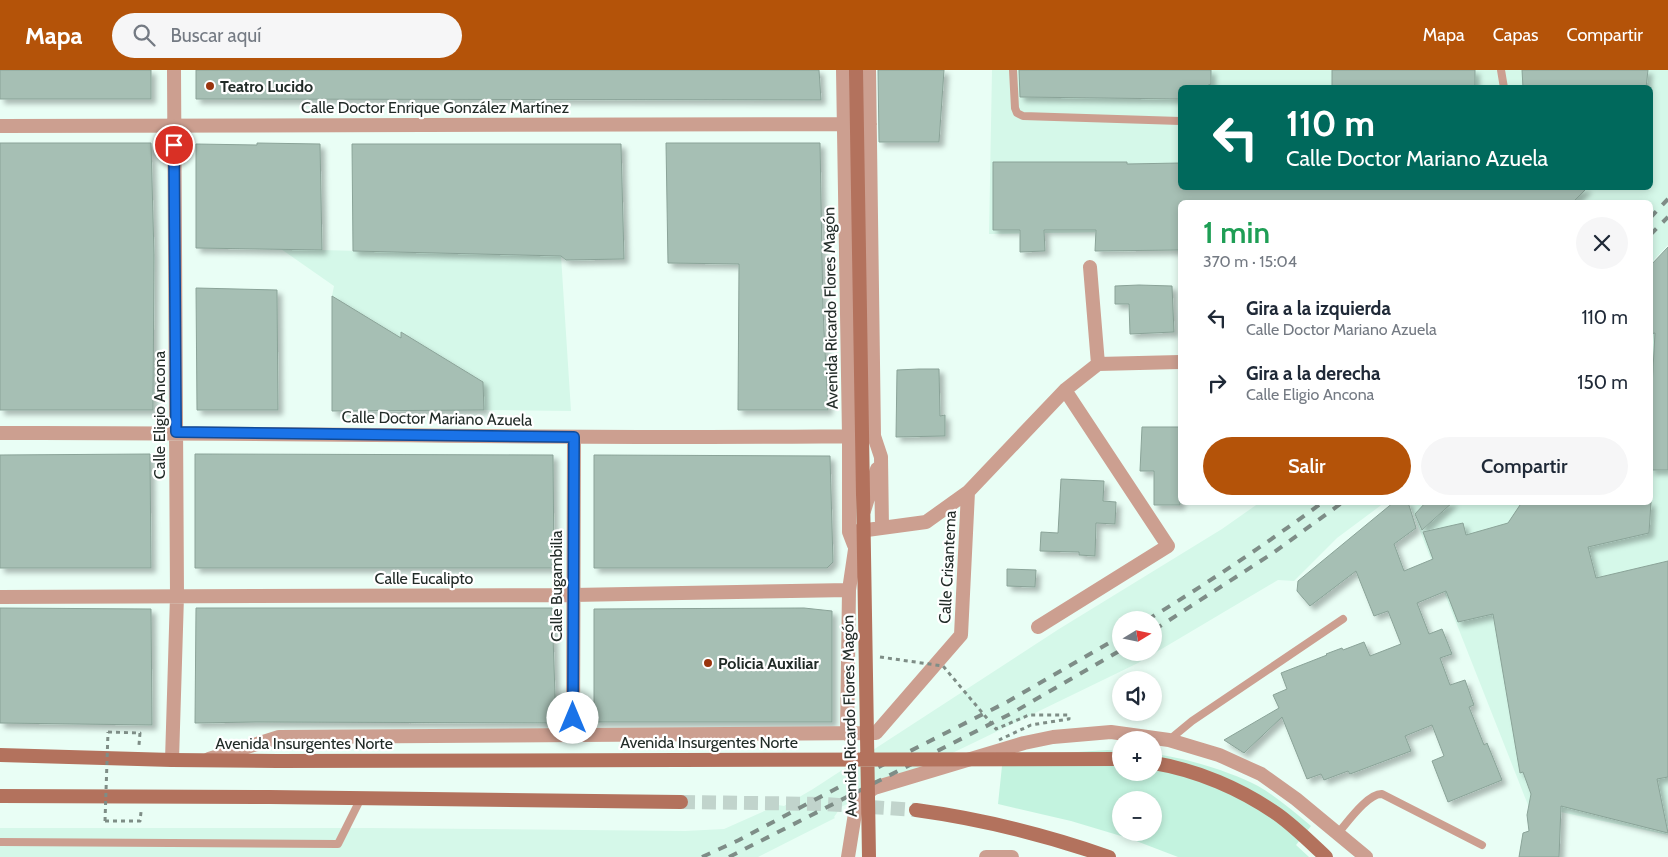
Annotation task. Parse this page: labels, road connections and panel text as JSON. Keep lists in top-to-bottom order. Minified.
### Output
{"streets":{"main road":["Avenida Ricardo Flores Magón","Avenida Insurgentes Norte"],"street":["Calle Doctor Enrique González Martínez","Calle Eligio Ancona","Calle Doctor Mariano Azuela","Calle Crisantema","Calle Eucalipto","Calle Bugambilia"]},"crossings":[["Calle Doctor Enrique González Martínez","Avenida Ricardo Flores Magón"],["Calle Doctor Enrique González Martínez","Calle Eligio Ancona"],["Avenida Ricardo Flores Magón","Calle Doctor Mariano Azuela"],["Avenida Ricardo Flores Magón","Calle Crisantema"],["Avenida Ricardo Flores Magón","Calle Eucalipto"],["Avenida Ricardo Flores Magón","Avenida Insurgentes Norte"],["Calle Eligio Ancona","Calle Doctor Mariano Azuela"],["Calle Eligio Ancona","Calle Eucalipto"],["Calle Eligio Ancona","Avenida Insurgentes Norte"],["Calle Doctor Mariano Azuela","Calle Bugambilia"],["Calle Crisantema","Avenida Insurgentes Norte"],["Calle Eucalipto","Calle Bugambilia"],["Calle Bugambilia","Avenida Insurgentes Norte"]],"places":["Teatro Lucido","Policia Auxiliar"],"north":"right","page":{"header":"Mapa","search":"Buscar aquí","nav":["Mapa","Capas","Compartir"],"turn":["110 m","Calle Doctor Mariano Azuela"],"heading":["1 min","370 m · 15:04"],"list":[{"name":"Gira a la izquierda","note":"Calle Doctor Mariano Azuela","value":"110 m"},{"name":"Gira a la derecha","note":"Calle Eligio Ancona","value":"150 m"}],"buttons":["Salir","Compartir"],"map_buttons":["+","−"]}}
